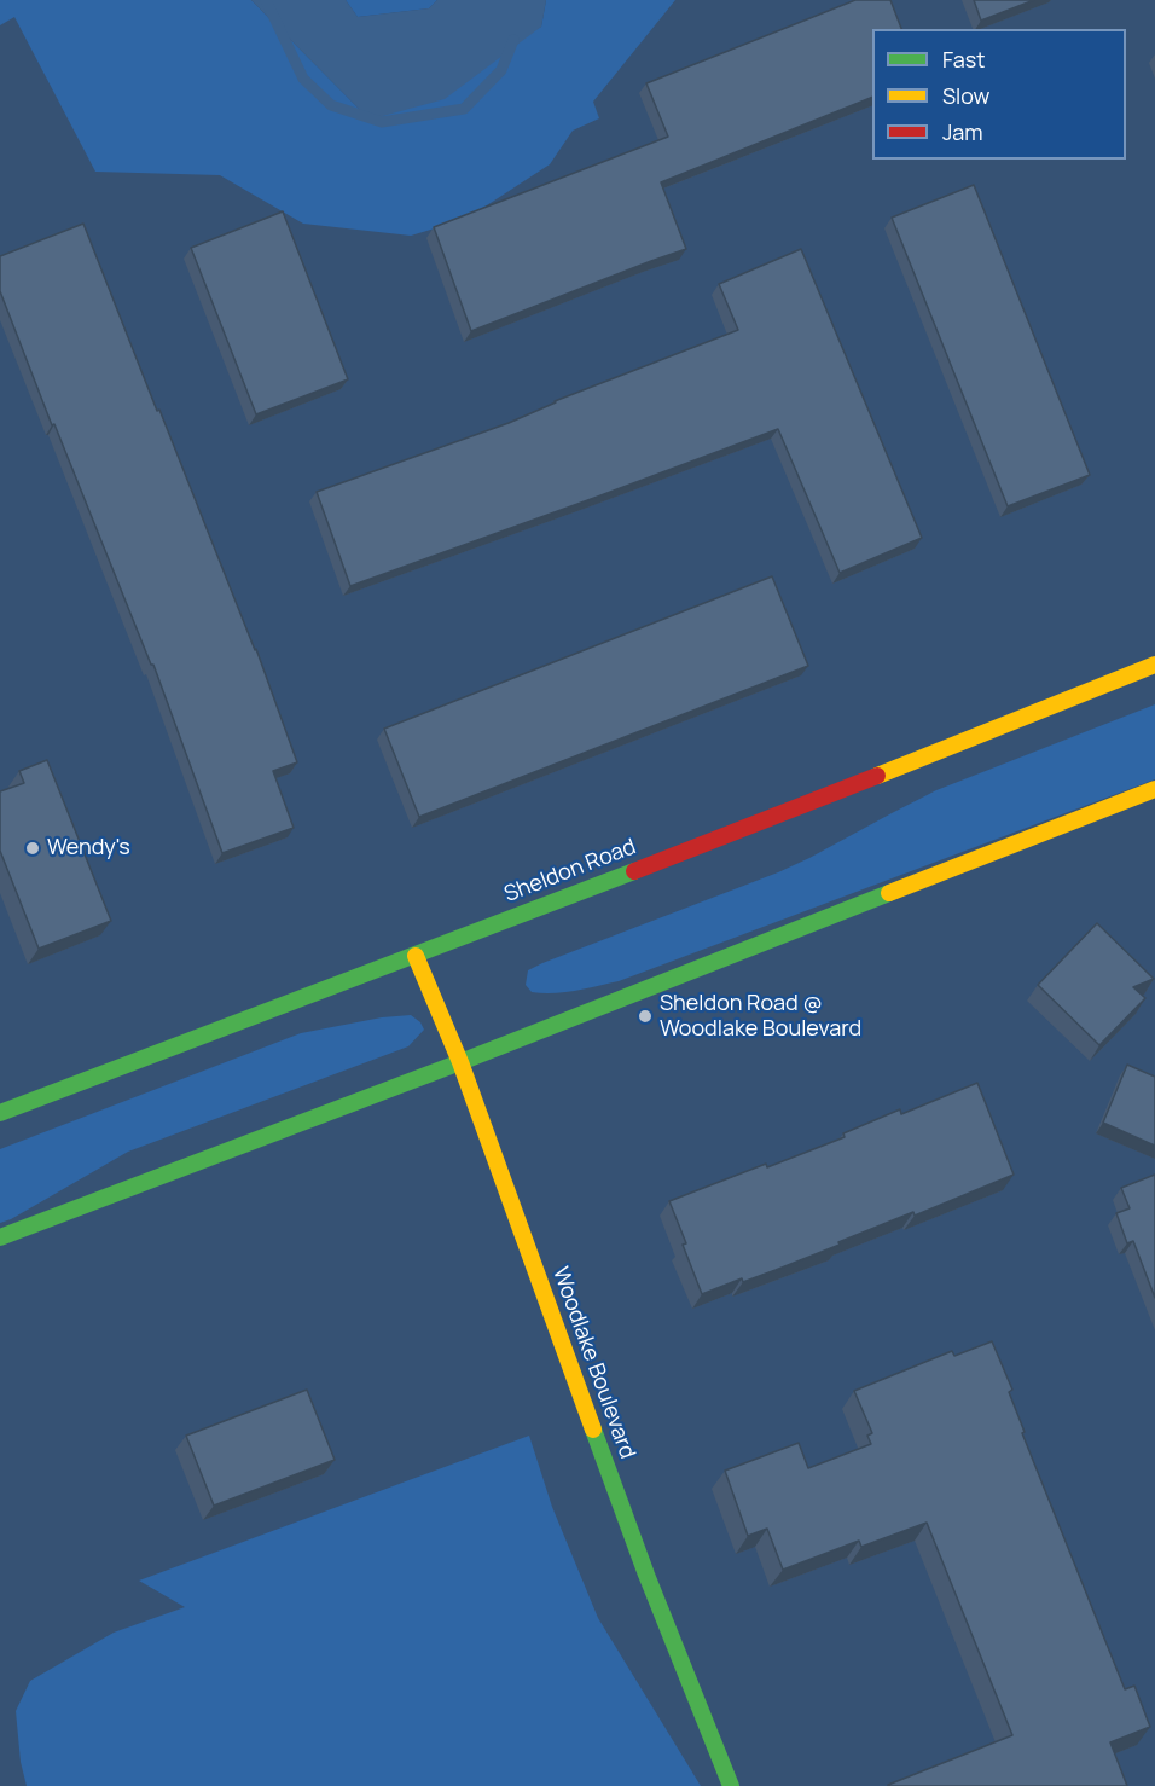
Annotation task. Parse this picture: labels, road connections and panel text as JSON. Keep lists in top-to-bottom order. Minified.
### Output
{"streets":{"main road":["Sheldon Road","Woodlake Boulevard"]},"crossings":[["Sheldon Road","Woodlake Boulevard"]],"places":["Wendy's","Sheldon Road @ Woodlake Boulevard"],"legend":["Fast","Slow","Jam"]}
